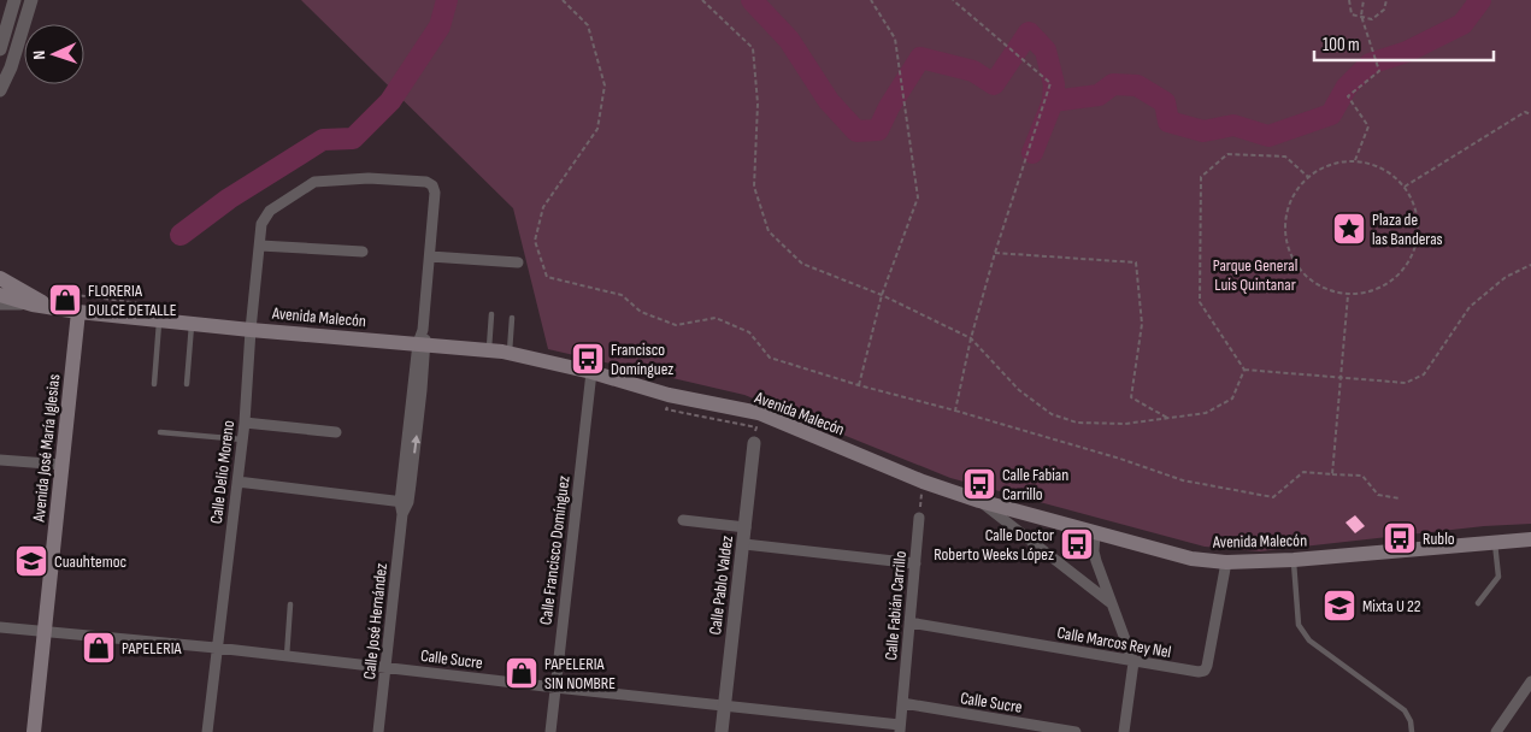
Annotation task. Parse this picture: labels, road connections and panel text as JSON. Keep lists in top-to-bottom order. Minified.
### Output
{"streets":{"main road":["Avenida Malecón","Avenida José María Iglesias"],"street":["Calle Delio Moreno","Calle Francisco Domínguez","Calle Pablo Valdez","Calle Fabián Carrillo","Calle José Hernández","Calle Marcos Rey Nel","Calle Sucre"]},"crossings":[["Avenida Malecón","Avenida José María Iglesias"],["Avenida Malecón","Calle Delio Moreno"],["Avenida Malecón","Calle Francisco Domínguez"],["Avenida Malecón","Calle José Hernández"],["Avenida Malecón","Calle Marcos Rey Nel"],["Avenida José María Iglesias","Calle Sucre"],["Calle Delio Moreno","Calle José Hernández"],["Calle Delio Moreno","Calle Sucre"],["Calle Francisco Domínguez","Calle Sucre"],["Calle Pablo Valdez","Calle Sucre"],["Calle Fabián Carrillo","Calle Marcos Rey Nel"],["Calle Fabián Carrillo","Calle Sucre"],["Calle José Hernández","Calle Sucre"]],"parks":["Parque General Luis Quintanar"],"places":{"place":["Plaza de las Banderas"],"shop":["FLORERIA DULCE DETALLE","PAPELERIA","PAPELERIA SIN NOMBRE"],"bus stop":["Francisco Domínguez","Calle Fabian Carrillo","Rublo","Calle Doctor Roberto Weeks López"],"school or university":["Cuauhtemoc","Mixta U 22"]},"scale_bar":"100 m","north":"left"}
